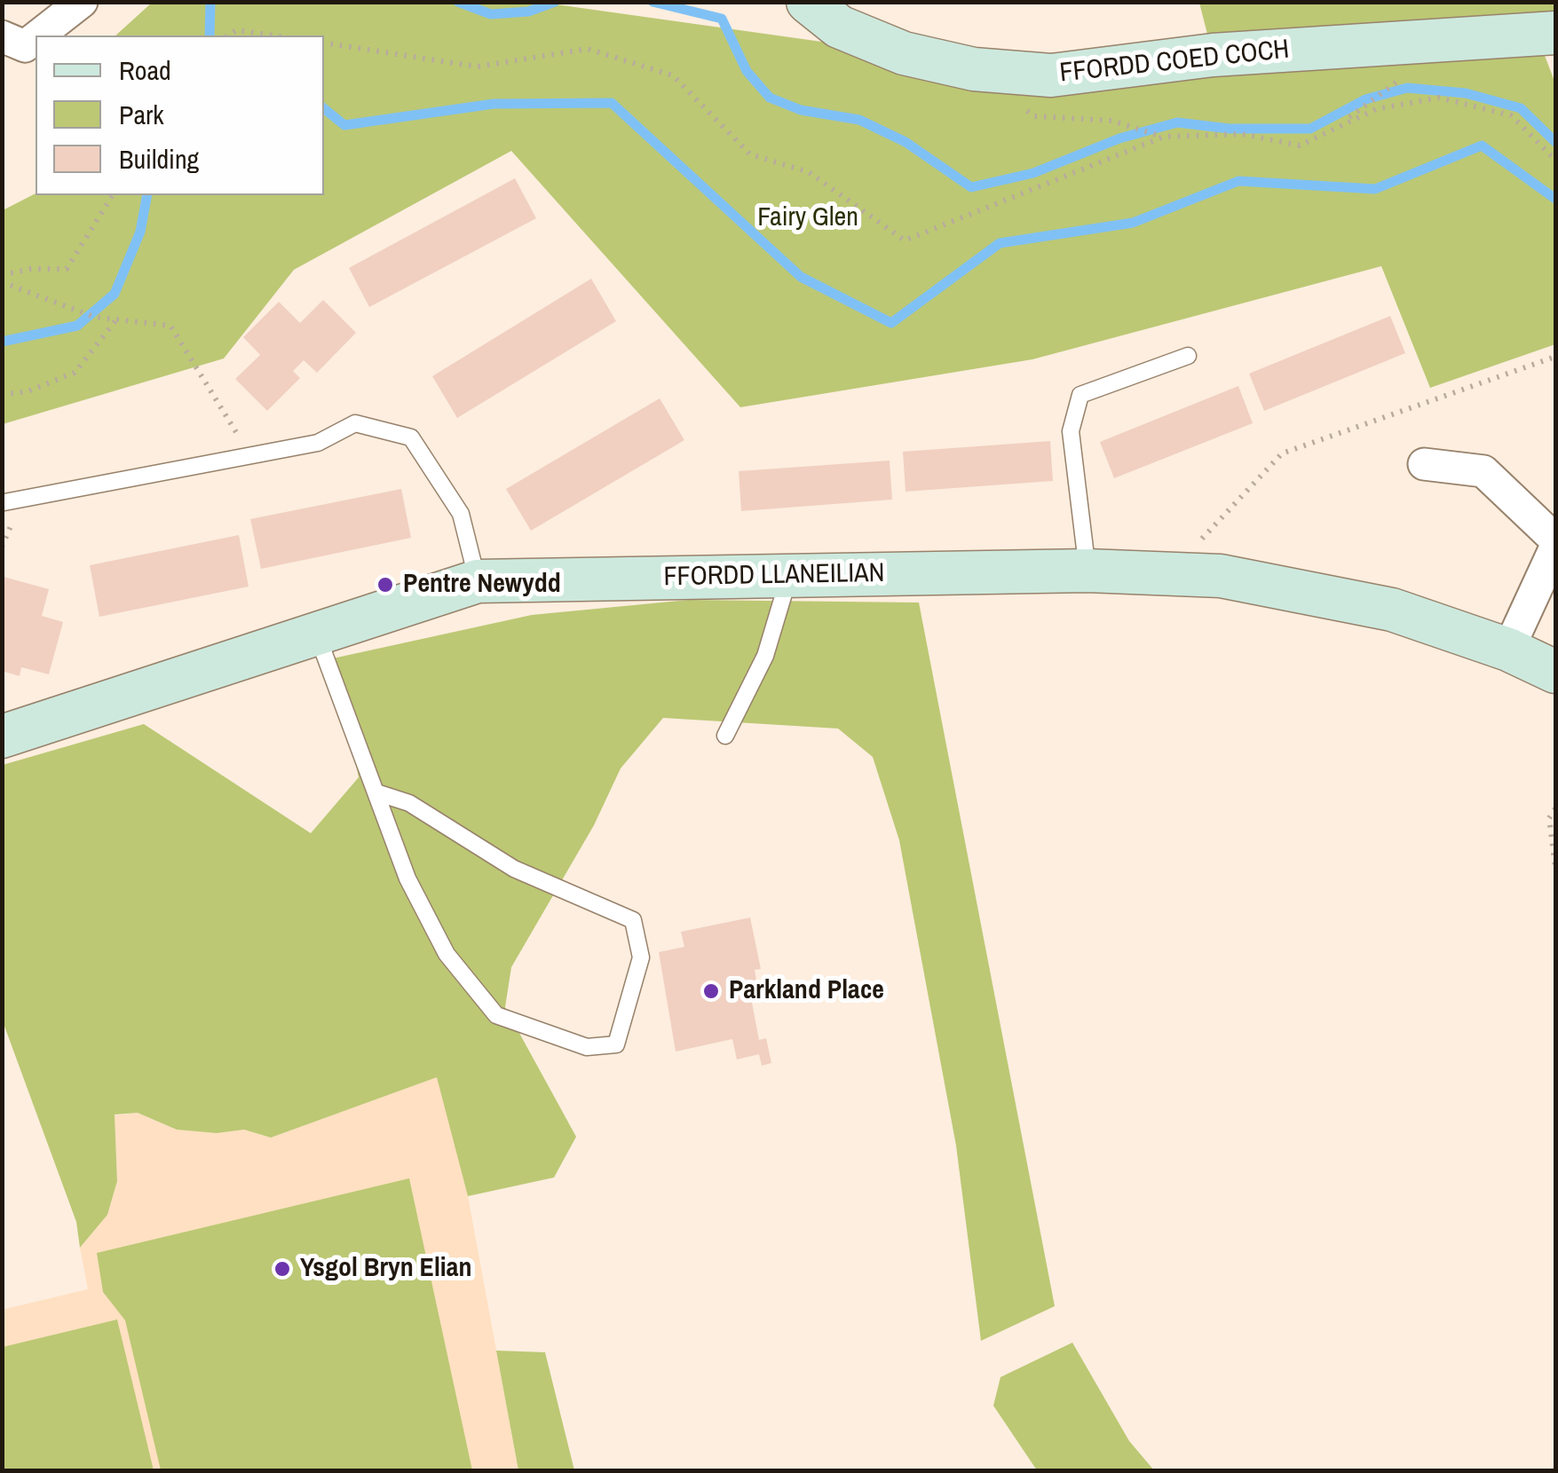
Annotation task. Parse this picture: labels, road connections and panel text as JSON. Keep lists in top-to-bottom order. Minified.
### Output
{"streets":{"main road":["FFORDD COED COCH","FFORDD LLANEILIAN"]},"parks":["Fairy Glen"],"places":["Pentre Newydd","Parkland Place","Ysgol Bryn Elian"],"legend":["Road","Park","Building"]}
